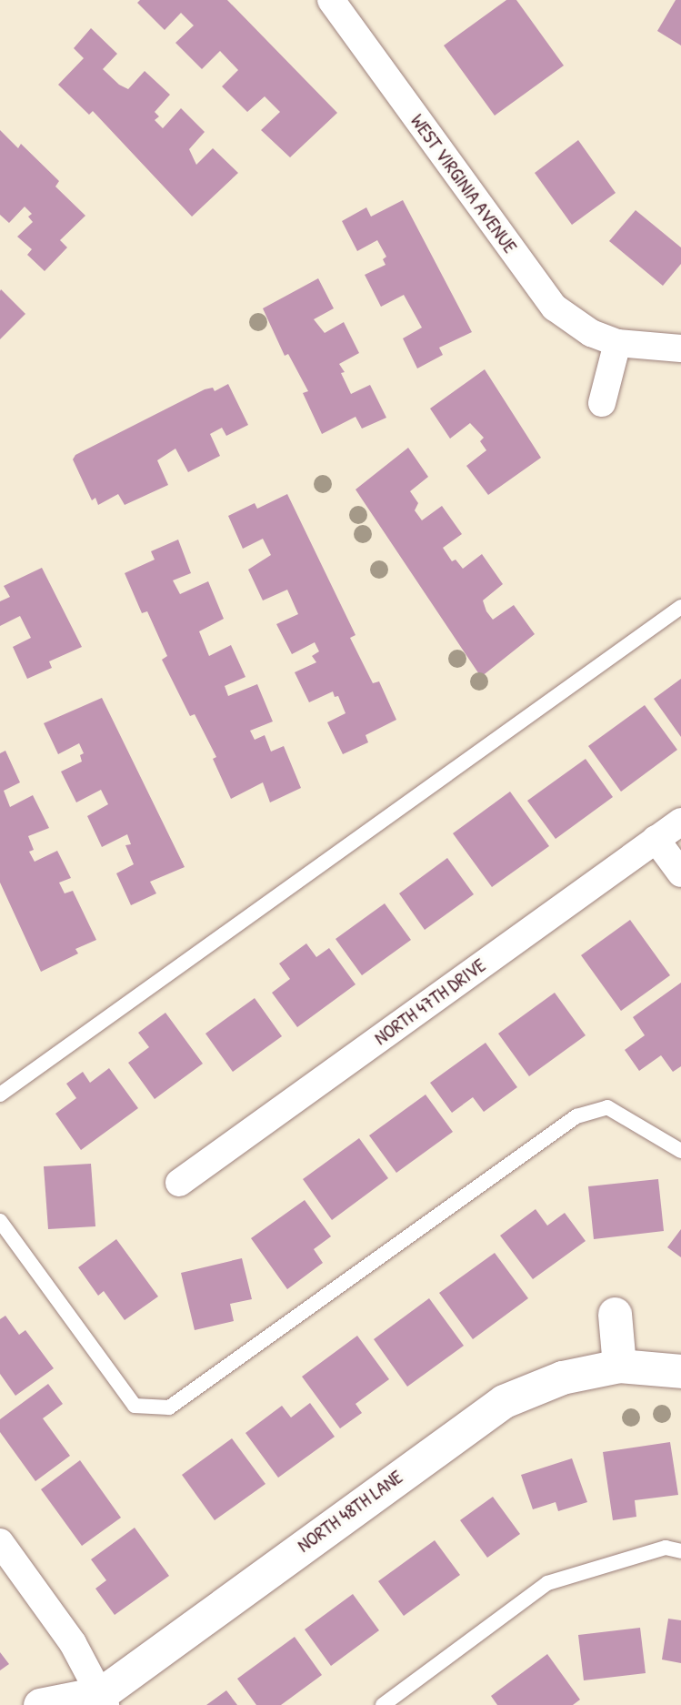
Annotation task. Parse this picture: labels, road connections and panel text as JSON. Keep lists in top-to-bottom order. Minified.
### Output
{"streets":{"street":["WEST VIRGINIA AVENUE","NORTH 47TH DRIVE","NORTH 48TH LANE"]}}
